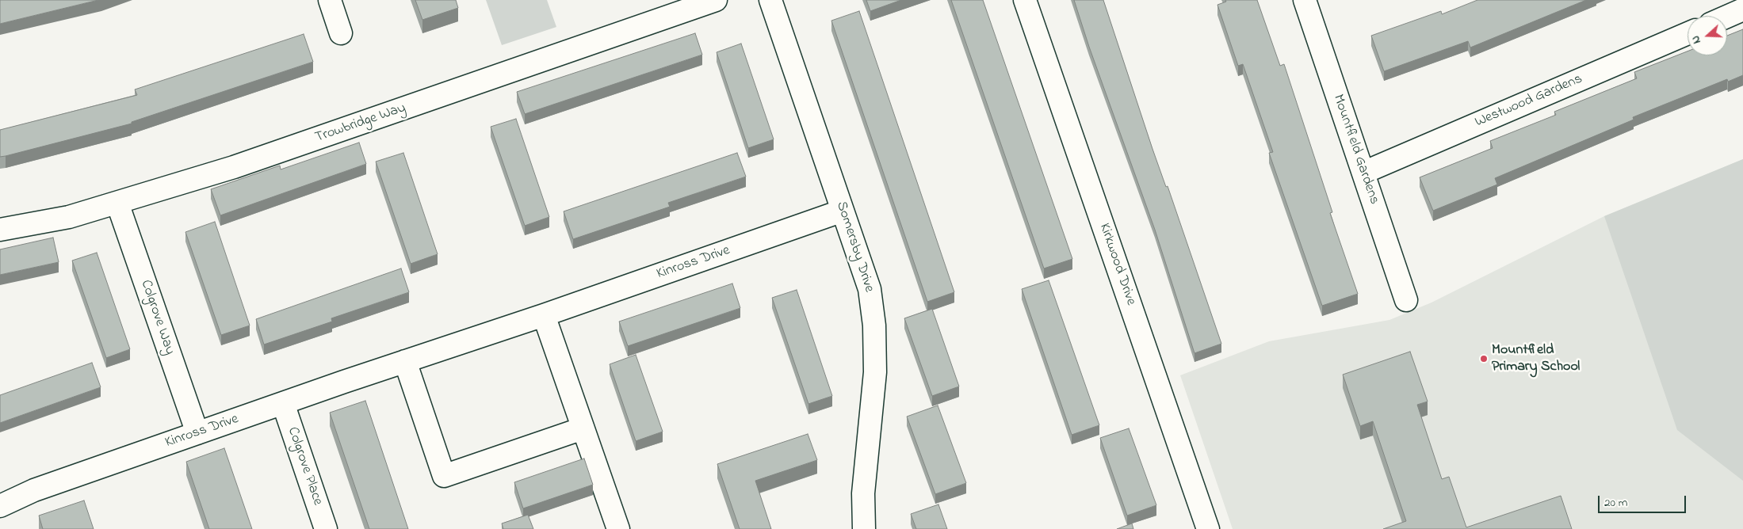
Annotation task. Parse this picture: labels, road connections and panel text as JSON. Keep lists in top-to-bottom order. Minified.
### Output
{"streets":{"street":["Westwood Gardens","Trowbridge Way","Mountfield Gardens","Somersby Drive","Kinross Drive","Kirkwood Drive","Colgrove Way","Colgrove Place"]},"crossings":[["Westwood Gardens","Mountfield Gardens"],["Trowbridge Way","Colgrove Way"],["Somersby Drive","Kinross Drive"],["Kinross Drive","Colgrove Way"],["Kinross Drive","Colgrove Place"]],"places":["Mountfield Primary School"],"scale_bar":"20 m","north":"left"}
